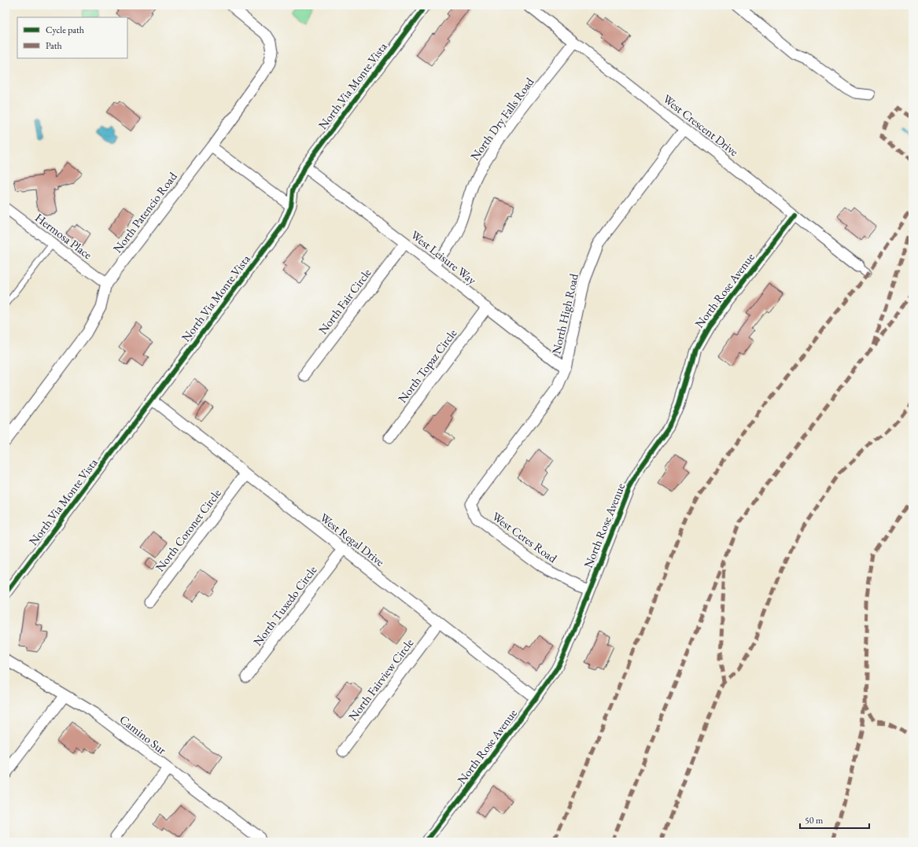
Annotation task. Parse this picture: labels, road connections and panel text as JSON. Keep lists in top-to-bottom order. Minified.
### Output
{"streets":{"street":["North Via Monte Vista","North Dry Falls Road","West Crescent Drive","North Patencio Road","Hermosa Place","West Leisure Way","North Rose Avenue","North Fair Circle","North High Road","North Topaz Circle","North Coronet Circle","West Ceres Road","West Regal Drive","North Tuxedo Circle","North Fairview Circle","Camino Sur"]},"crossings":[["North Via Monte Vista","West Leisure Way"],["North Via Monte Vista","West Regal Drive"],["North Dry Falls Road","West Crescent Drive"],["North Dry Falls Road","West Leisure Way"],["West Crescent Drive","North Rose Avenue"],["West Crescent Drive","North High Road"],["North Patencio Road","Hermosa Place"],["West Leisure Way","North Fair Circle"],["West Leisure Way","North High Road"],["West Leisure Way","North Topaz Circle"],["North Rose Avenue","West Ceres Road"],["North Rose Avenue","West Regal Drive"],["North High Road","West Ceres Road"],["North Coronet Circle","West Regal Drive"],["West Regal Drive","North Tuxedo Circle"],["West Regal Drive","North Fairview Circle"]],"legend":["Cycle path","Path"],"scale_bar":"50 m"}
